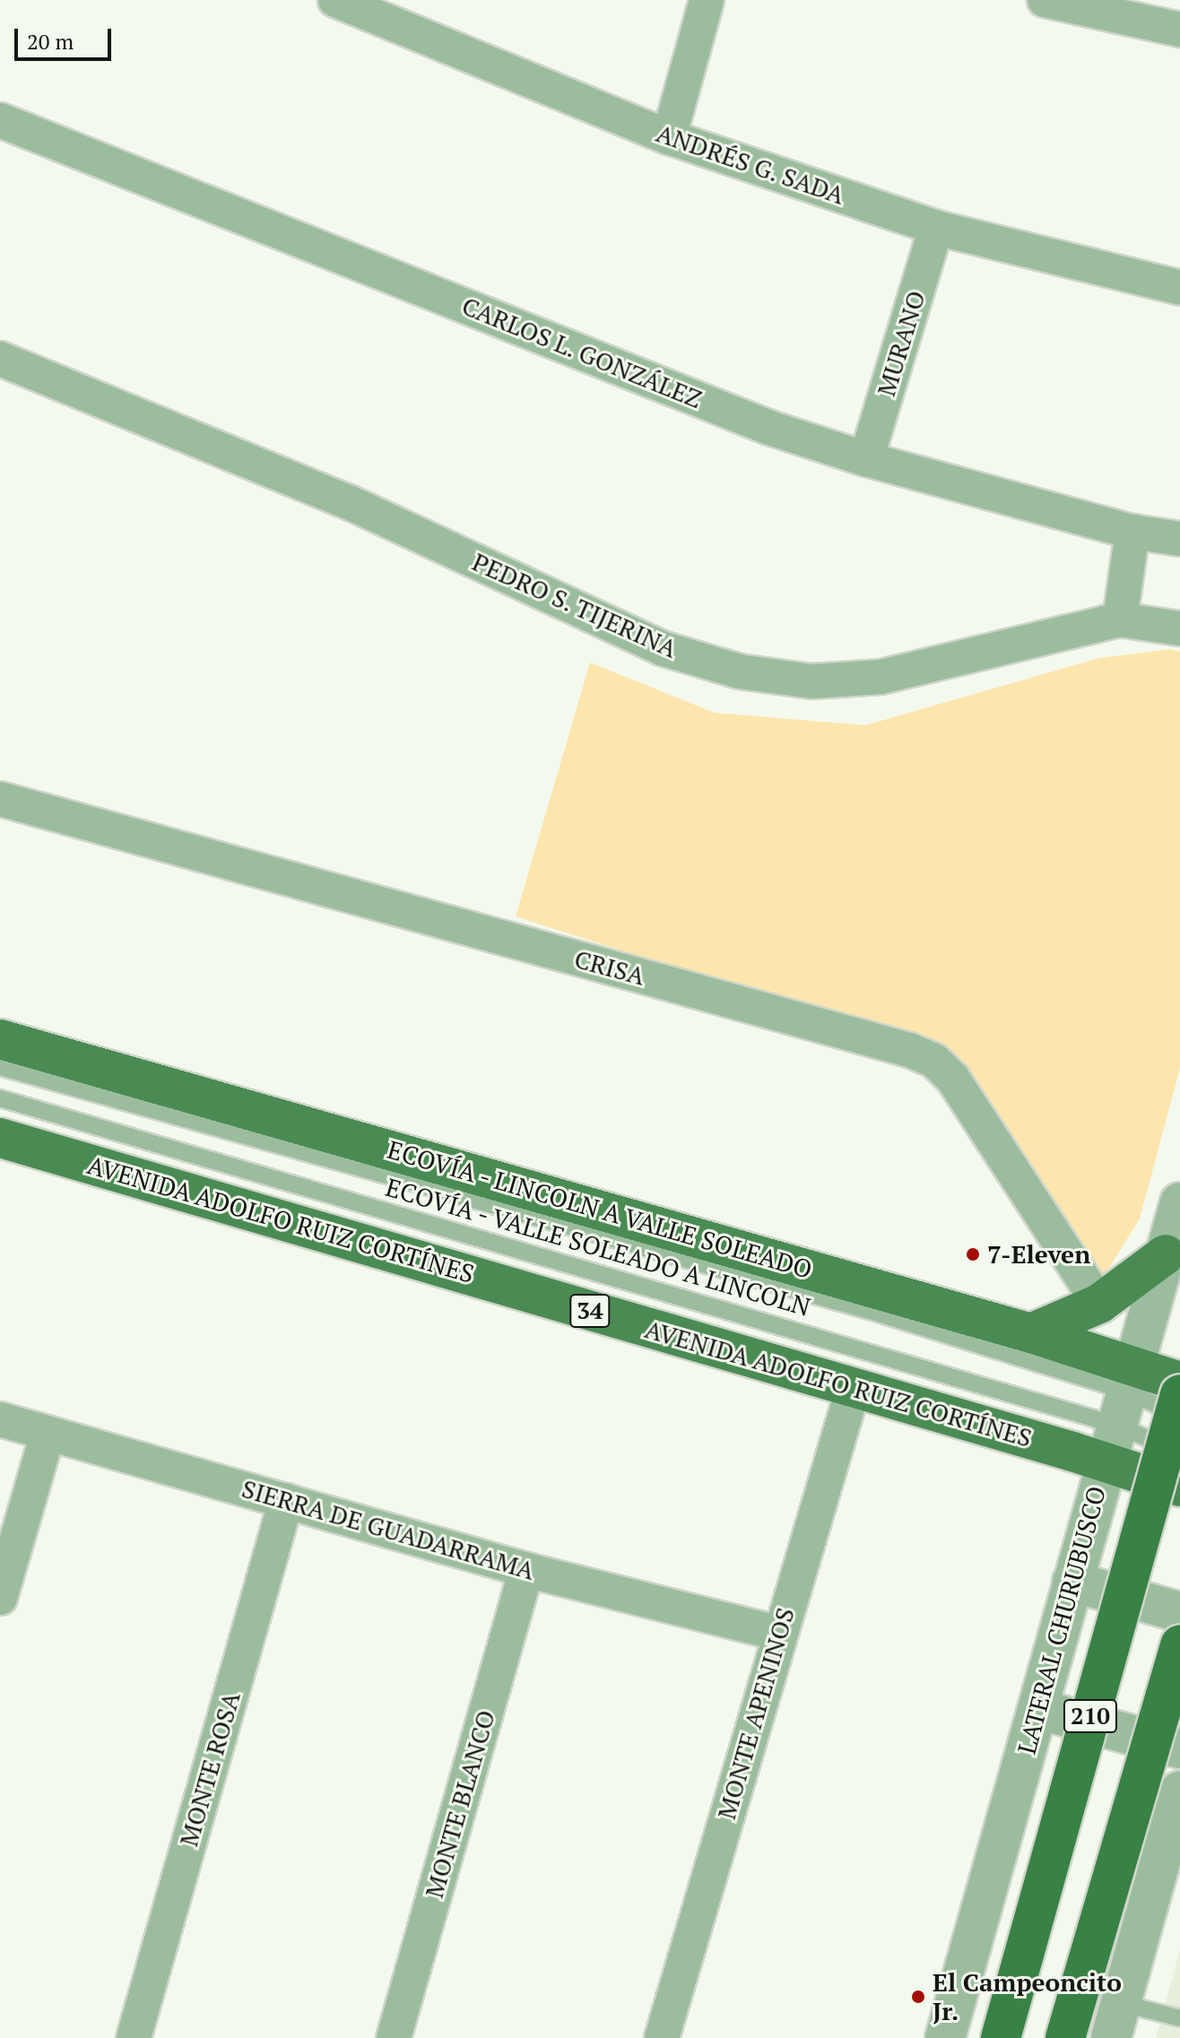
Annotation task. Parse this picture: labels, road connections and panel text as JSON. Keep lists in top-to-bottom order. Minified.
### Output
{"streets":{"highway":["210"],"main road":["AVENIDA ADOLFO RUIZ CORTÍNES","34"],"street":["ANDRÉS G. SADA","MURANO","CARLOS L. GONZÁLEZ","PEDRO S. TIJERINA","CRISA","SIERRA DE GUADARRAMA","LATERAL CHURUBUSCO","MONTE APENINOS","MONTE ROSA","MONTE BLANCO"],"lane":["ECOVÍA - LINCOLN A VALLE SOLEADO","ECOVÍA - VALLE SOLEADO A LINCOLN"]},"crossings":[["ANDRÉS G. SADA","MURANO"],["MURANO","CARLOS L. GONZÁLEZ"],["ECOVÍA - LINCOLN A VALLE SOLEADO","ECOVÍA - VALLE SOLEADO A LINCOLN"],["ECOVÍA - LINCOLN A VALLE SOLEADO","LATERAL CHURUBUSCO"],["AVENIDA ADOLFO RUIZ CORTÍNES","LATERAL CHURUBUSCO"],["AVENIDA ADOLFO RUIZ CORTÍNES","MONTE APENINOS"],["ECOVÍA - VALLE SOLEADO A LINCOLN","LATERAL CHURUBUSCO"],["SIERRA DE GUADARRAMA","MONTE APENINOS"],["SIERRA DE GUADARRAMA","MONTE ROSA"],["SIERRA DE GUADARRAMA","MONTE BLANCO"]],"places":["7-Eleven","El Campeoncito Jr."],"scale_bar":"20 m"}
